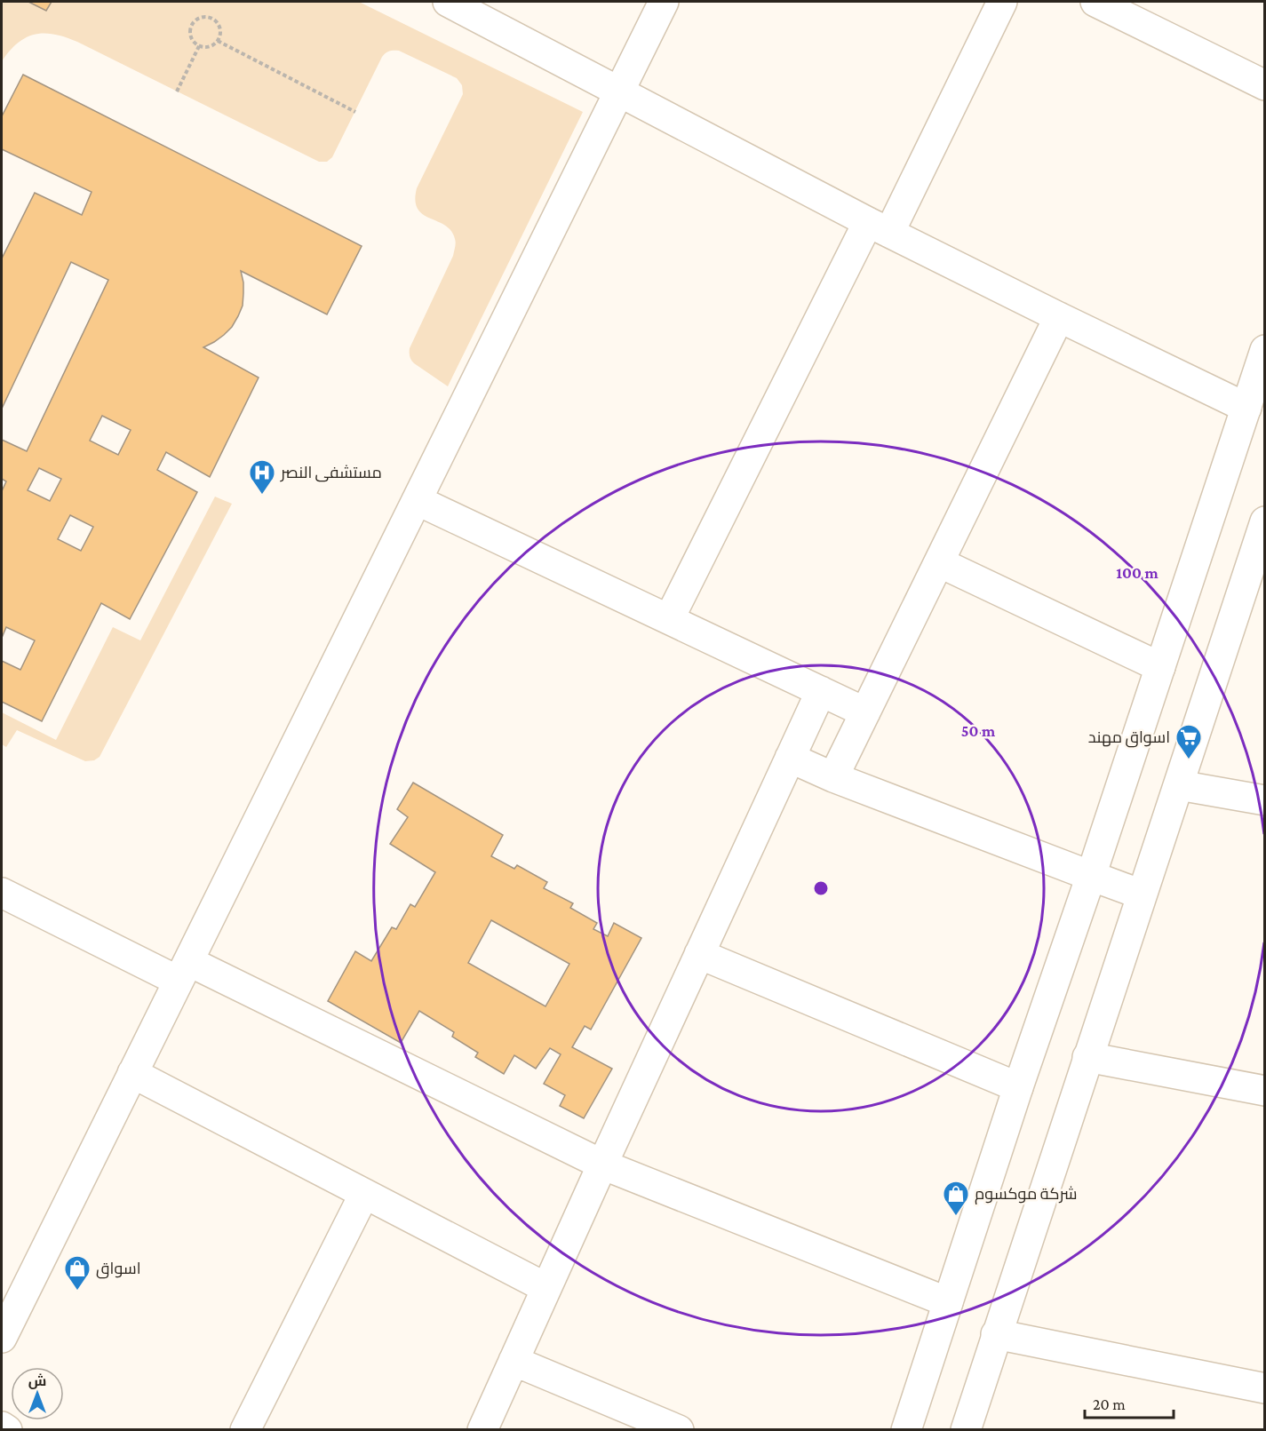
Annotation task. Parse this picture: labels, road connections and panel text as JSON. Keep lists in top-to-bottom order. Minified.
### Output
{"places":{"hospital":["مستشفى النصر"],"supermarket":["اسواق مهند"],"shop":["شركة موكسوم","اسواق"]},"scale_bar":"20 m","north":"top","rings":["100 m","50 m"]}
